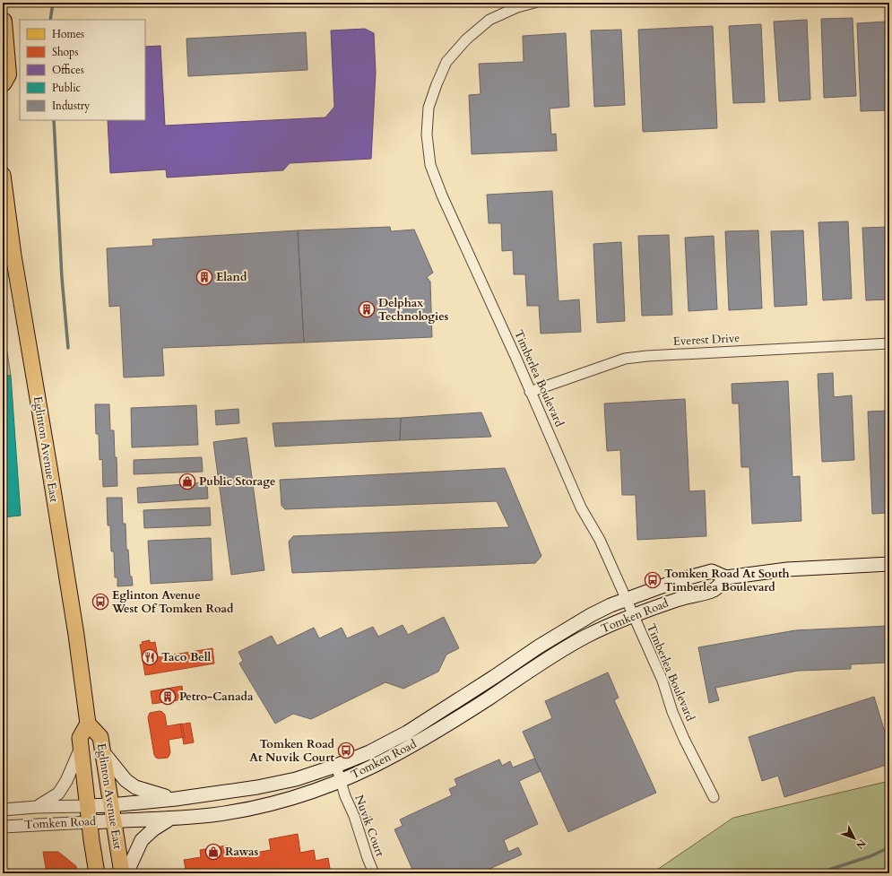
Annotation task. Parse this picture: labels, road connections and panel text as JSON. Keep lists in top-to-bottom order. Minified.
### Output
{"streets":{"main road":["Eglinton Avenue East","Tomken Road"],"street":["Everest Drive","Timberlea Boulevard","Nuvik Court"]},"crossings":[["Everest Drive","Timberlea Boulevard"],["Timberlea Boulevard","Tomken Road"],["Eglinton Avenue East","Tomken Road"],["Tomken Road","Nuvik Court"]],"places":{"building":["Eland","Delphax Technologies","Petro-Canada"],"shop":["Public Storage","Rawas"],"bus stop":["Tomken Road At South Timberlea Boulevard","Eglinton Avenue West Of Tomken Road","Tomken Road At Nuvik Court"],"restaurant":["Taco Bell"]},"legend":["Homes","Shops","Offices","Public","Industry"],"north":"bottom right"}
